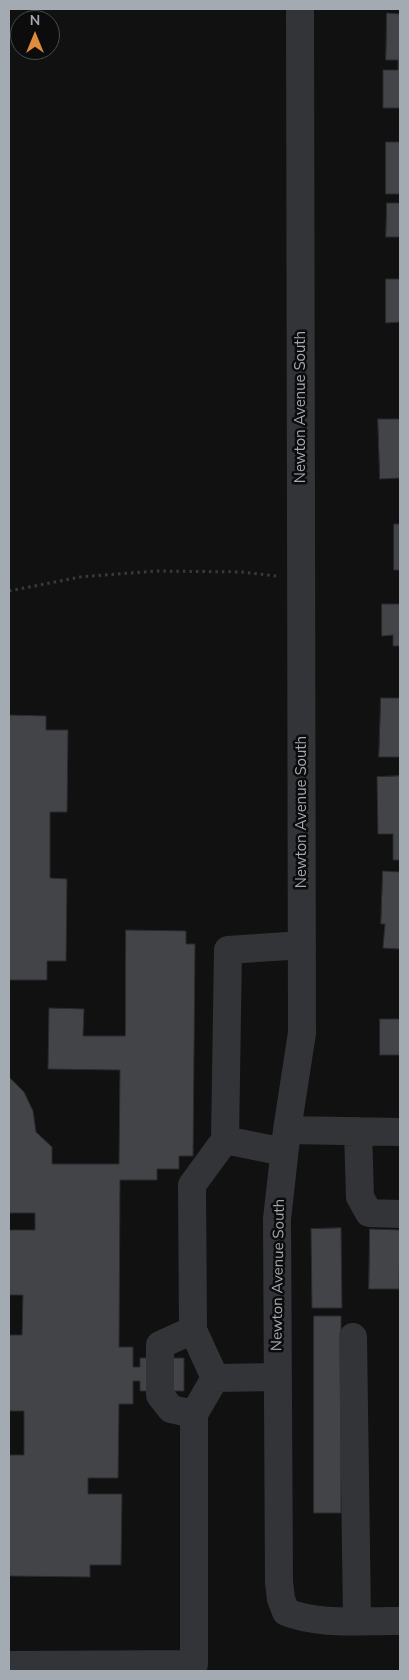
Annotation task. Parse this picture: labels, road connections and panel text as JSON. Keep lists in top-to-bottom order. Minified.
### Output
{"streets":{"street":["Newton Avenue South"]},"north":"top"}
